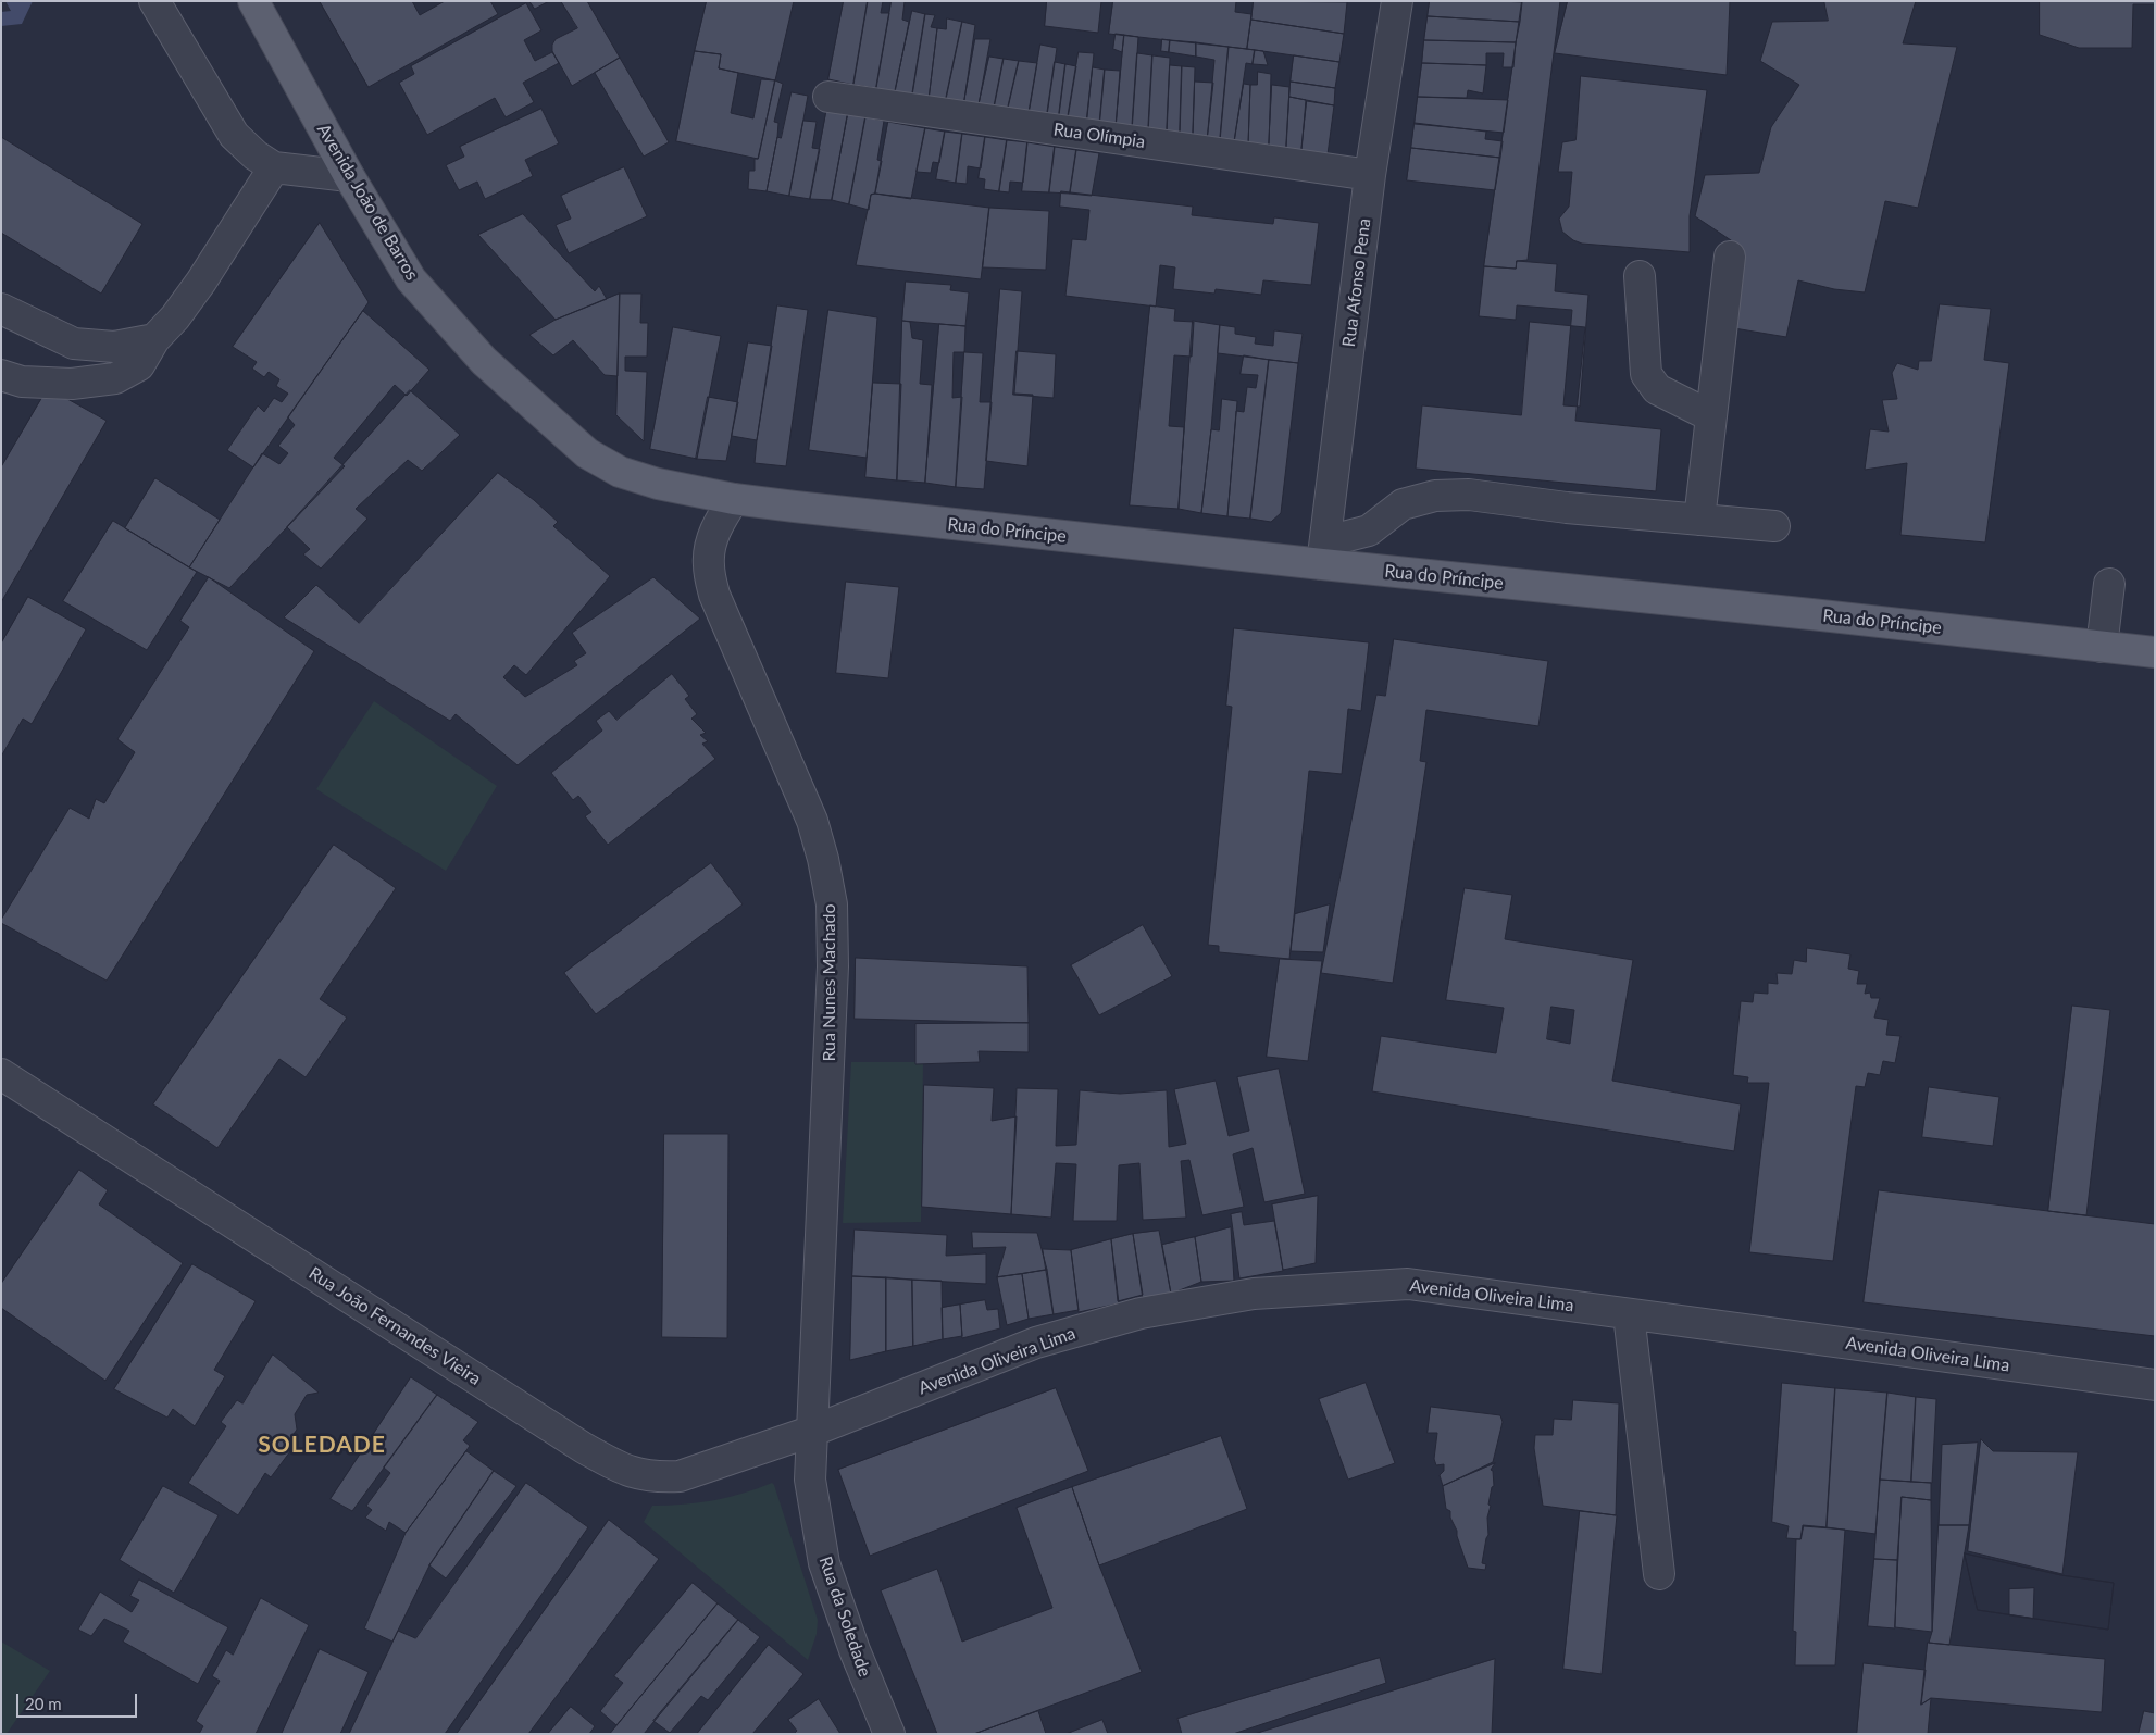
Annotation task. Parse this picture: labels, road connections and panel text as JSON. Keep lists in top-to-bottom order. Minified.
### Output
{"streets":{"main road":["Avenida João de Barros","Rua do Príncipe"],"street":["Rua Olímpia","Rua Afonso Pena","Rua Nunes Machado","Avenida Oliveira Lima","Rua João Fernandes Vieira","Rua da Soledade"]},"crossings":[["Rua Olímpia","Rua Afonso Pena"],["Avenida João de Barros","Rua do Príncipe"],["Avenida João de Barros","Rua Nunes Machado"],["Rua Afonso Pena","Rua do Príncipe"],["Rua do Príncipe","Rua Nunes Machado"],["Rua Nunes Machado","Avenida Oliveira Lima"],["Rua Nunes Machado","Rua João Fernandes Vieira"],["Rua Nunes Machado","Rua da Soledade"],["Avenida Oliveira Lima","Rua João Fernandes Vieira"],["Avenida Oliveira Lima","Rua da Soledade"],["Rua João Fernandes Vieira","Rua da Soledade"]],"districts":["SOLEDADE"],"scale_bar":"20 m"}
